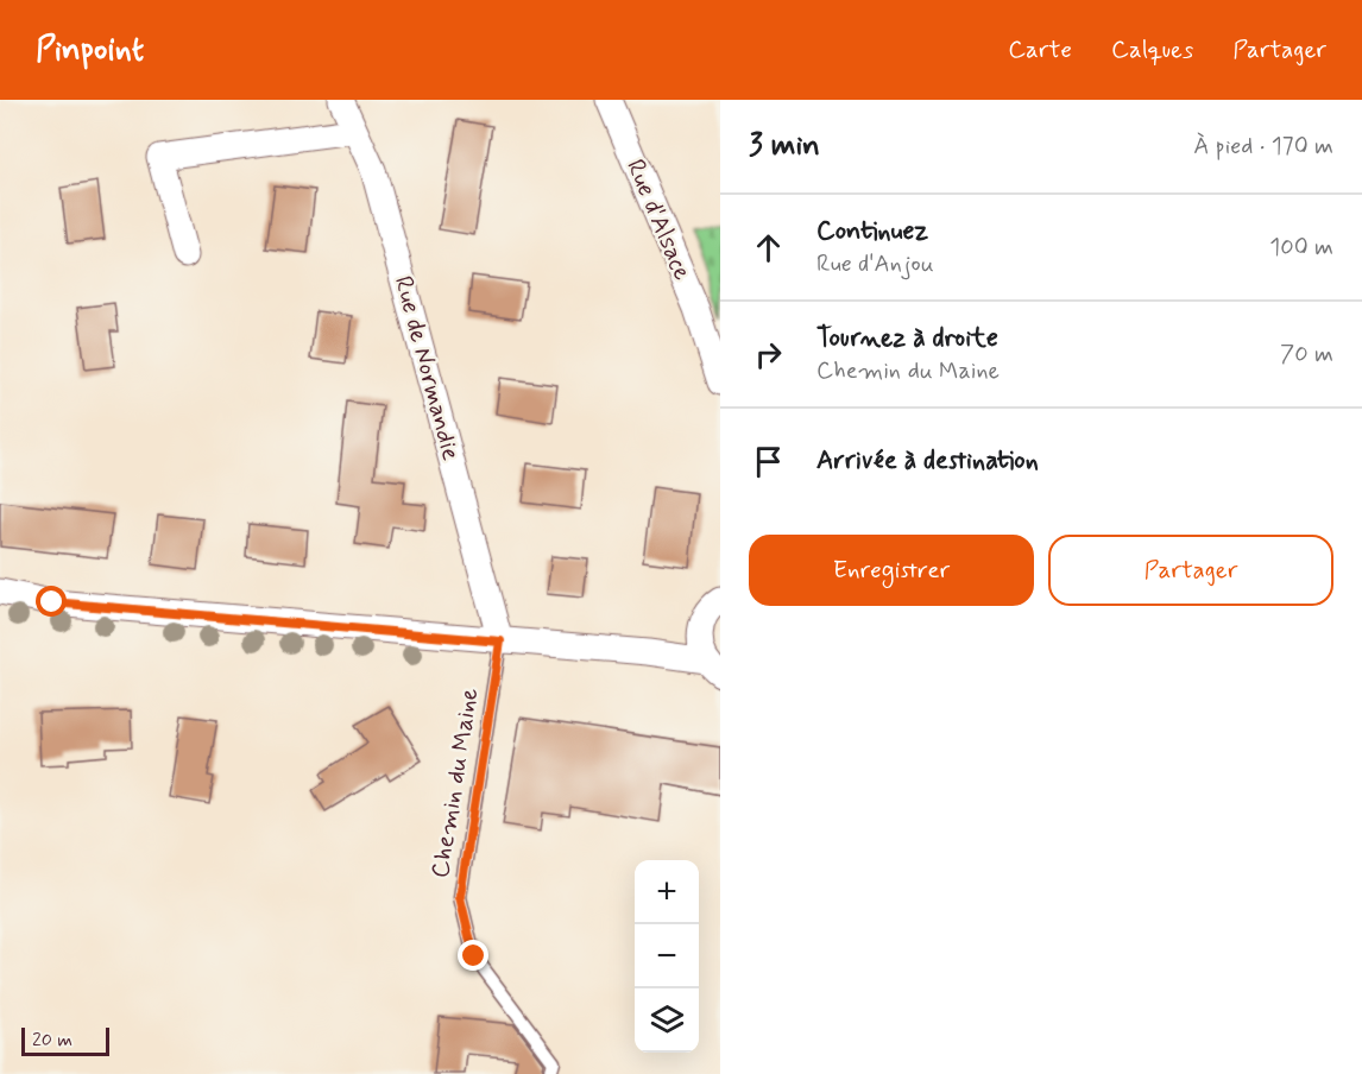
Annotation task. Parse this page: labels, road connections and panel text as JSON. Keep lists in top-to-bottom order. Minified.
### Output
{"streets":{"street":["Rue d'Alsace","Rue de Normandie"],"lane":["Chemin du Maine"]},"crossings":[["Rue de Normandie","Chemin du Maine"]],"scale_bar":"20 m","page":{"header":"Pinpoint","nav":["Carte","Calques","Partager"],"heading":["3 min","À pied · 170 m"],"list":[["Continuez","Rue d'Anjou","100 m"],["Tournez à droite","Chemin du Maine","70 m"],"Arrivée à destination"],"buttons":["Enregistrer","Partager"],"map_buttons":["+","−"],"scale":"20 m"}}
